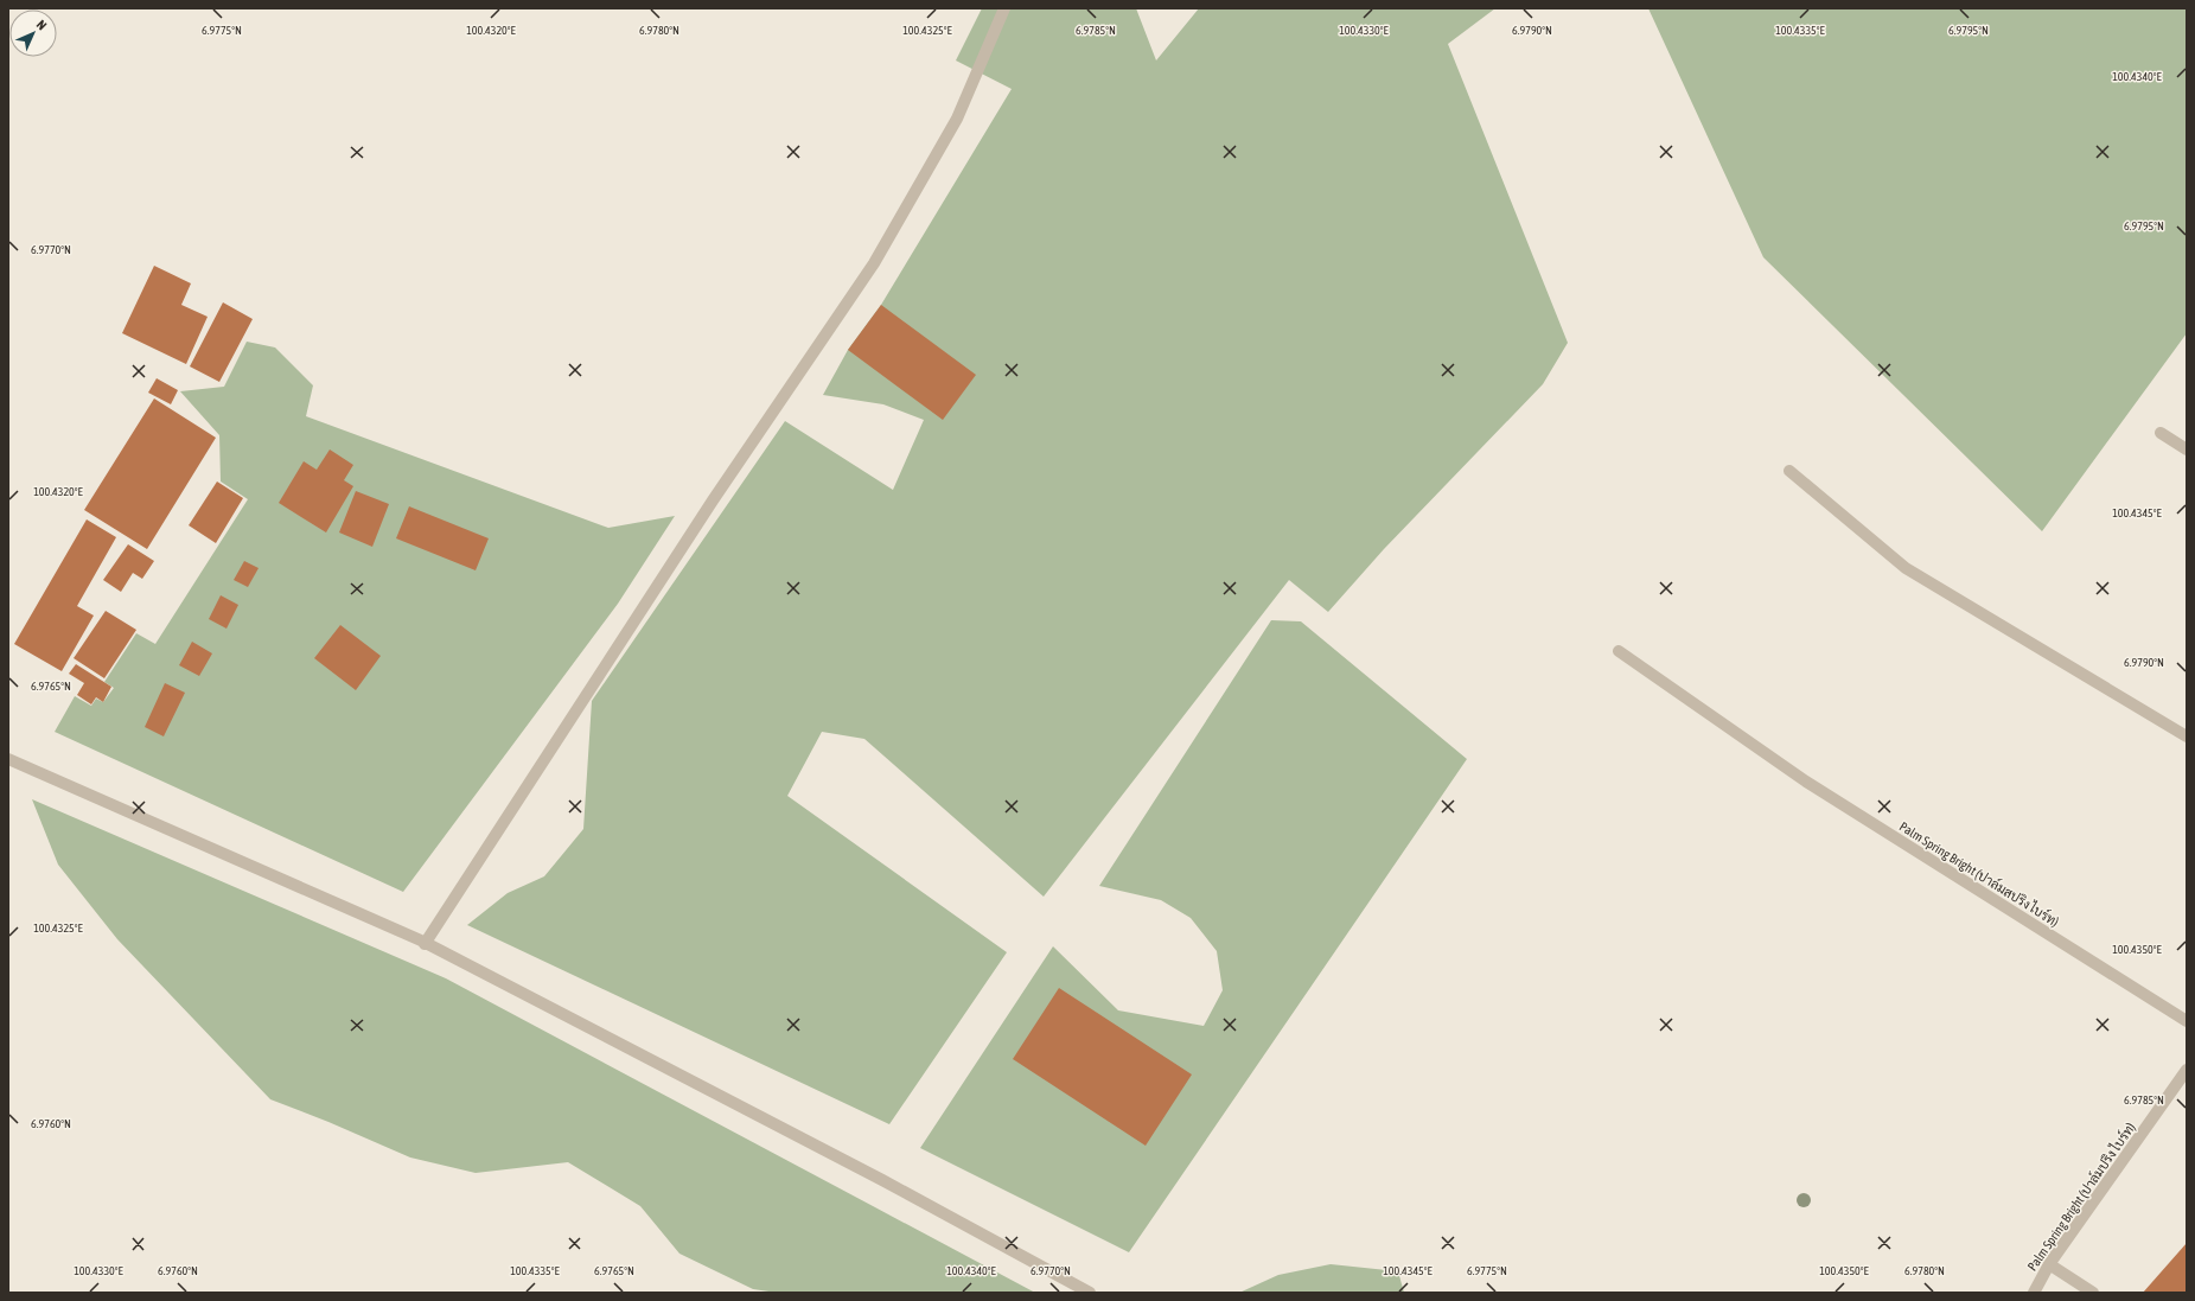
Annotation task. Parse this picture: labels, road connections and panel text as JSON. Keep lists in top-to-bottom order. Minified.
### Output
{"streets":{"street":["Palm Spring Bright (ปาล์มสปริง ไบร์ท)","Palm Spring Bright (ปาล์มปริง ไบร์ท)"]},"north":"top right","coordinates":["6.9775°N","100.4320°E","6.9780°N","100.4325°E","6.9785°N","100.4330°E","6.9790°N","100.4335°E","6.9795°N","100.4340°E","6.9770°N","100.4345°E","6.9765°N","100.4350°E","6.9760°N"]}
